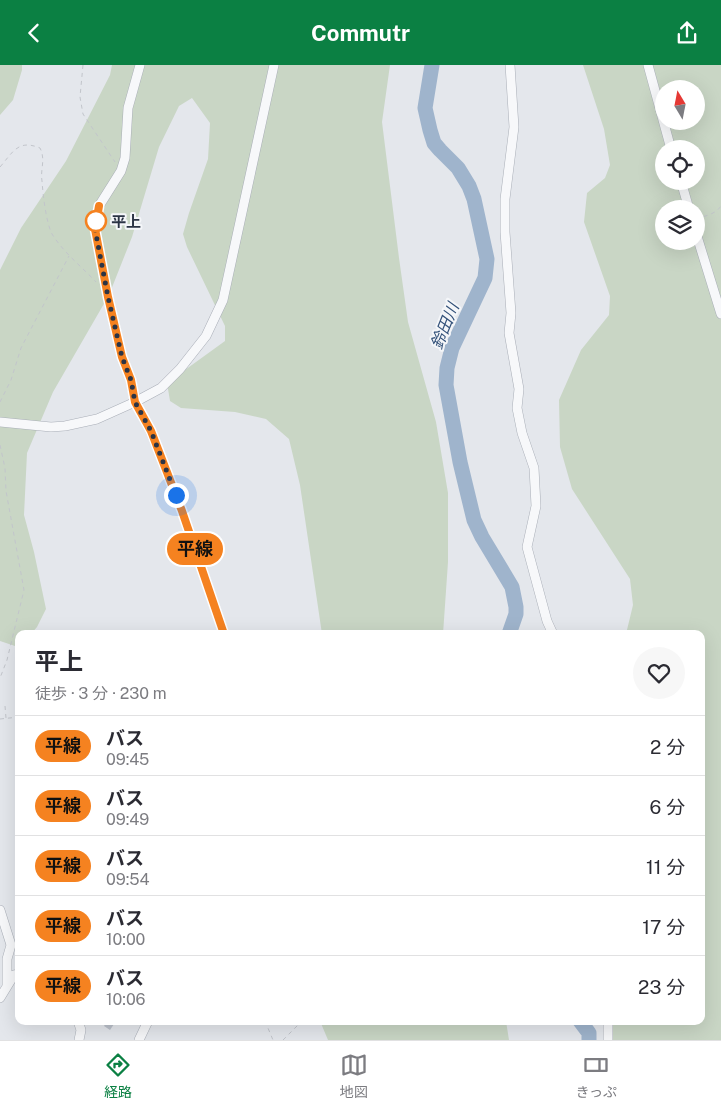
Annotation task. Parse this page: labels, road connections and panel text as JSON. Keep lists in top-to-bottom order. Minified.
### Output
{"water":["鈴田川"],"places":["平上"],"lines":["bus line 平線"],"north":"top","page":{"header":"Commutr","on_map":"平線","heading":["平上","徒歩 · 3 分 · 230 m"],"list":[{"mark":"平線","name":"バス","note":"09:45","value":"2 分"},{"mark":"平線","name":"バス","note":"09:49","value":"6 分"},{"mark":"平線","name":"バス","note":"09:54","value":"11 分"},{"mark":"平線","name":"バス","note":"10:00","value":"17 分"},{"mark":"平線","name":"バス","note":"10:06","value":"23 分"}],"tabs":["経路","地図","きっぷ"]}}
